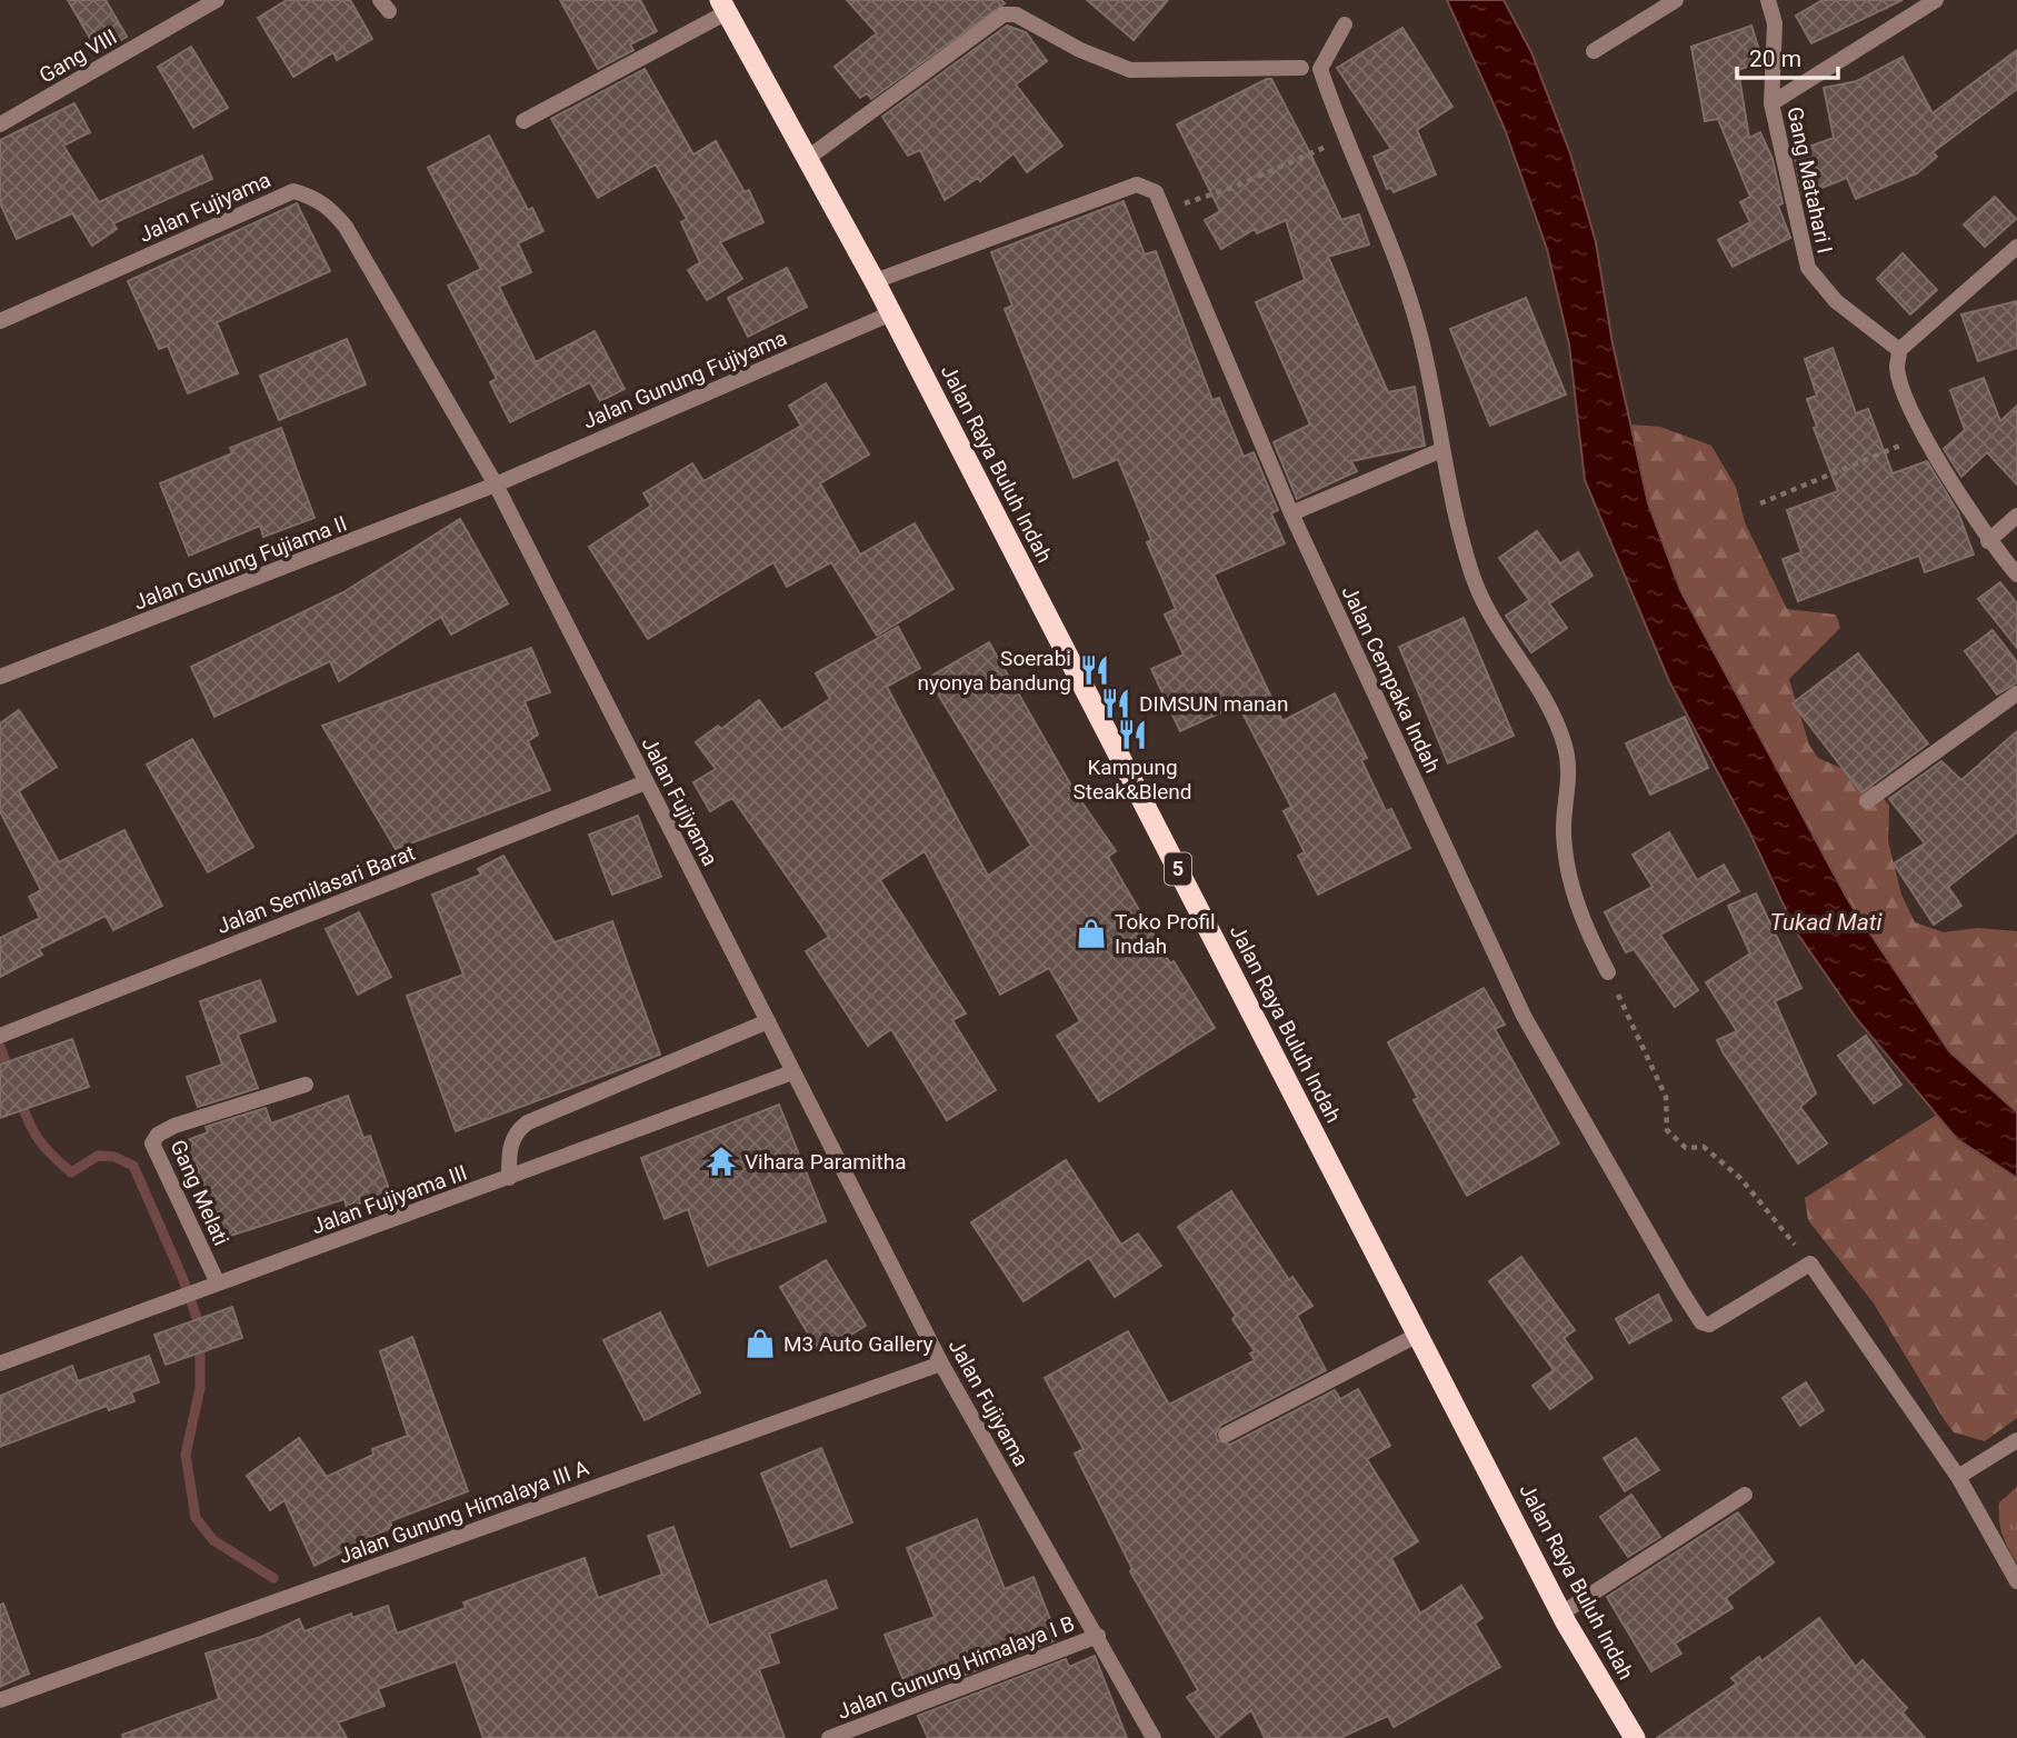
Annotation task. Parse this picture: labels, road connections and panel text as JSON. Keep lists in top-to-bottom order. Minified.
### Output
{"streets":{"highway":["Jalan Raya Buluh Indah","5"],"street":["Gang VIII","Gang Matahari I","Jalan Fujiyama","Jalan Gunung Fujiyama","Jalan Gunung Fujiama II","Jalan Cempaka Indah","Jalan Semilasari Barat","Gang Melati","Jalan Fujiyama III","Jalan Gunung Himalaya III A","Jalan Gunung Himalaya I B"]},"crossings":[["Jalan Fujiyama","Jalan Gunung Fujiyama"],["Jalan Fujiyama","Jalan Gunung Fujiama II"],["Jalan Fujiyama","Jalan Semilasari Barat"],["Jalan Fujiyama","Jalan Fujiyama III"],["Jalan Fujiyama","Jalan Gunung Himalaya III A"],["Jalan Fujiyama","Jalan Gunung Himalaya I B"],["Jalan Gunung Fujiyama","Jalan Raya Buluh Indah"],["Jalan Gunung Fujiyama","Jalan Gunung Fujiama II"],["Gang Melati","Jalan Fujiyama III"]],"water":["Tukad Mati"],"places":{"restaurant":["Soerabi nyonya bandung","DIMSUN manan","Kampung Steak&Blend"],"shop":["Toko Profil Indah","M3 Auto Gallery"],"temple":["Vihara Paramitha"]},"scale_bar":"20 m"}
